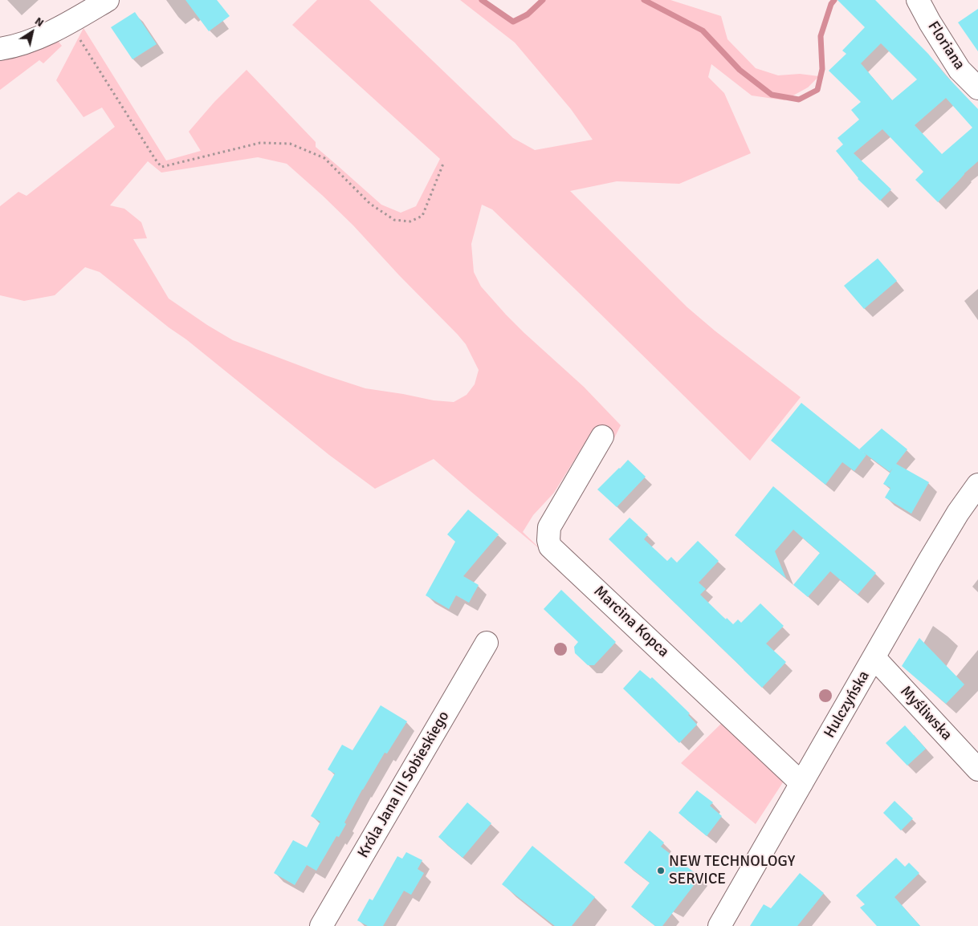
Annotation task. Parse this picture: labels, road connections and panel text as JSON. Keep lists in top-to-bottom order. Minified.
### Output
{"streets":{"street":["Floriana","Marcina Kopca","Hulczyńska","Myśliwska","Króla Jana III Sobieskiego"]},"crossings":[["Marcina Kopca","Hulczyńska"],["Hulczyńska","Myśliwska"]],"places":["NEW TECHNOLOGY SERVICE"],"north":"top right"}
